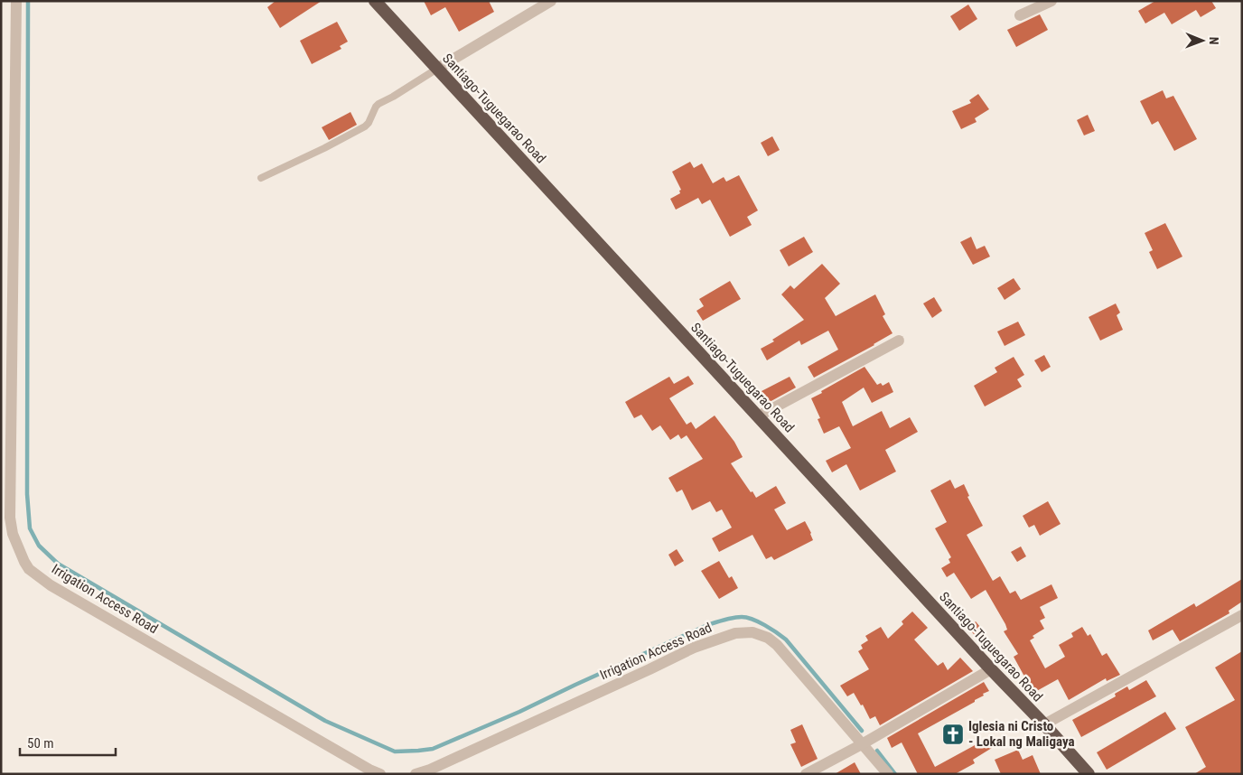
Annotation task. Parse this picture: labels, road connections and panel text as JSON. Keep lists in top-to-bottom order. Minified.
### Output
{"streets":{"highway":["Santiago-Tuguegarao Road"],"street":["Irrigation Access Road"]},"places":{"church":["Iglesia ni Cristo - Lokal ng Maligaya"]},"scale_bar":"50 m","north":"right"}
